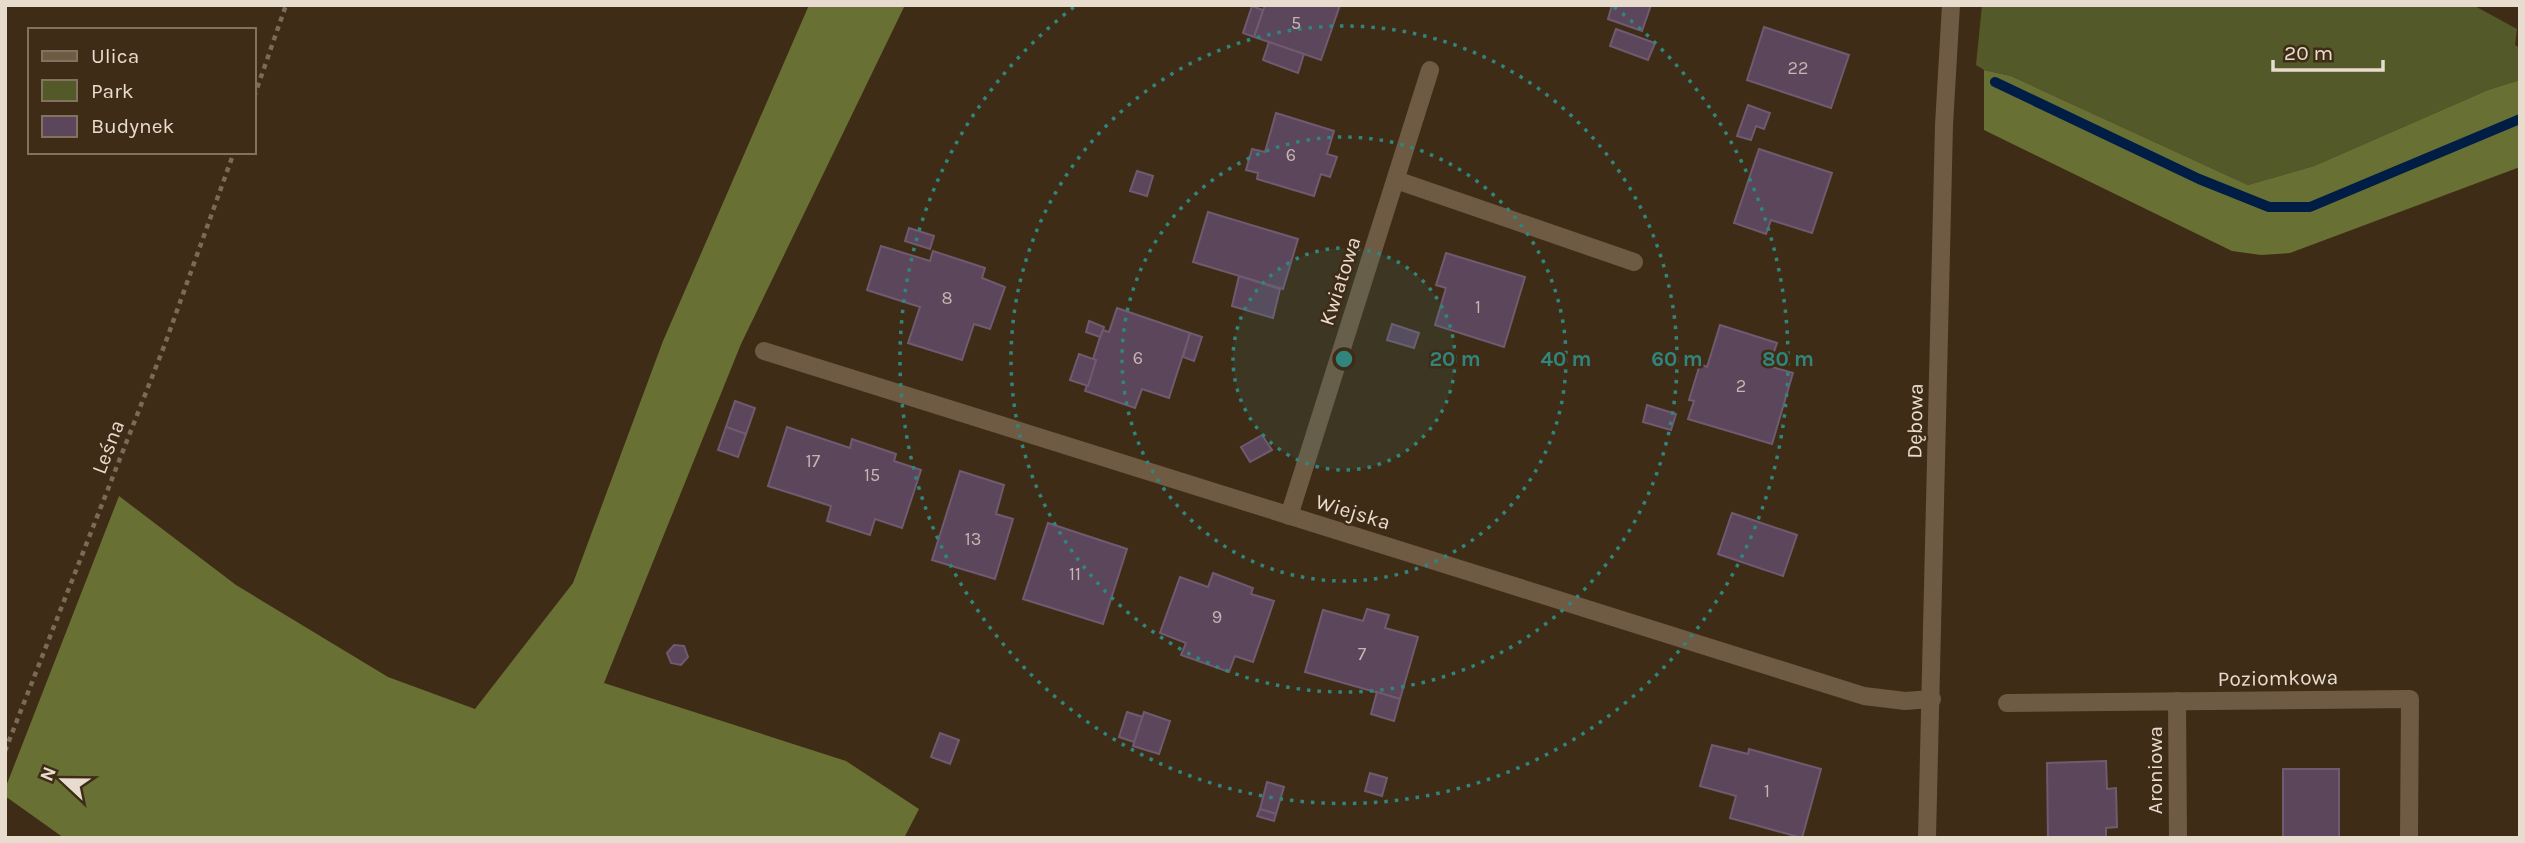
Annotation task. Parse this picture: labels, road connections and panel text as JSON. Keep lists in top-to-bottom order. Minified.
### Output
{"streets":{"street":["Kwiatowa","Dębowa","Wiejska","Poziomkowa","Aroniowa"],"path":["Leśna"]},"crossings":[["Kwiatowa","Wiejska"],["Dębowa","Wiejska"],["Poziomkowa","Aroniowa"]],"house_numbers":["5","22","6","8","1","6","2","17","15","13","11","9","7","1"],"legend":["Ulica","Park","Budynek"],"scale_bar":"20 m","north":"left","rings":["20 m","40 m","60 m","80 m"]}
